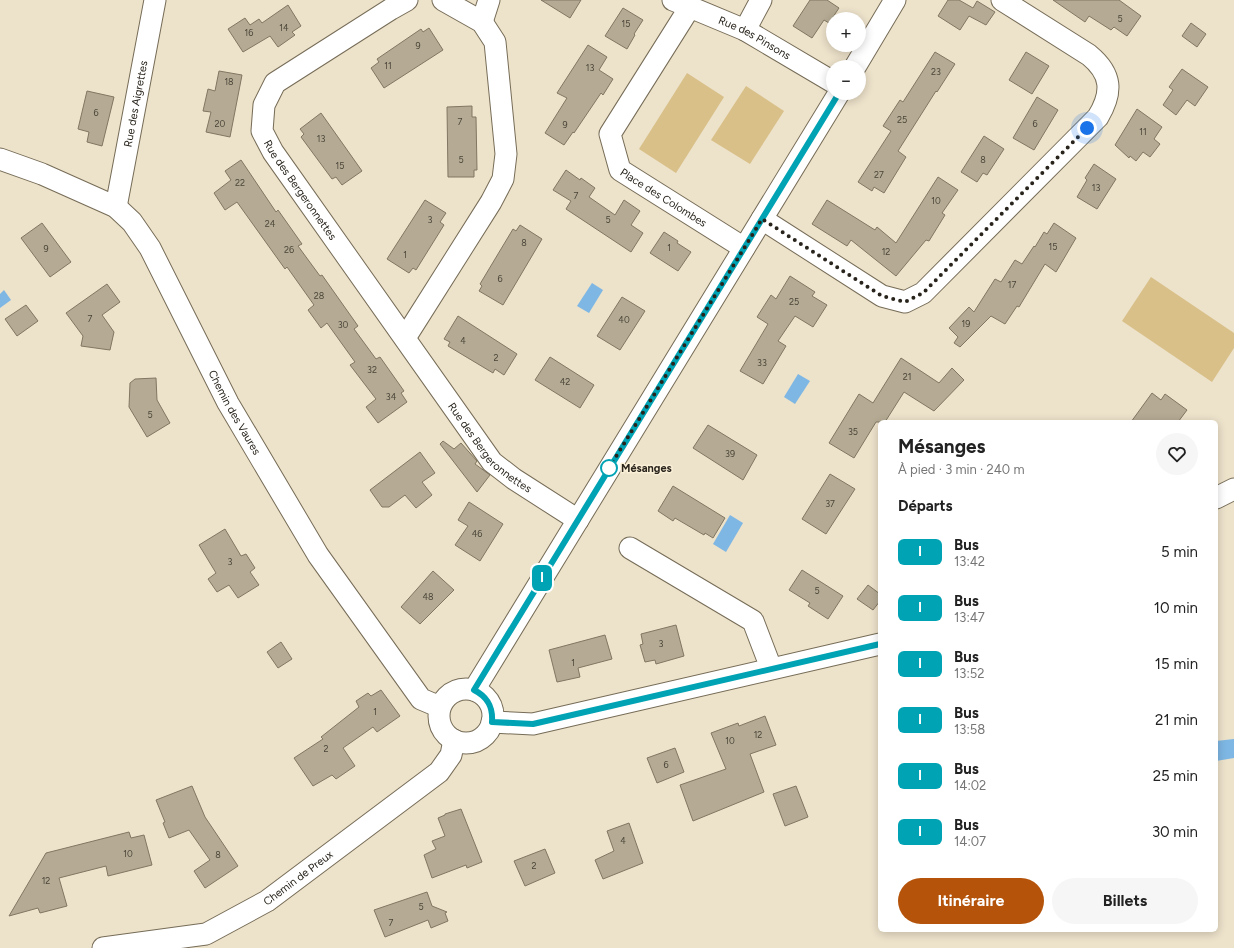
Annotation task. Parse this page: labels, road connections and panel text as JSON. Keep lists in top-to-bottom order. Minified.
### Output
{"streets":{"street":["Rue des Pinsons","Rue des Aigrettes","Rue des Bergeronnettes","Place des Colombes","Chemin des Vaures","Chemin de Preux"]},"crossings":[["Rue des Pinsons","Place des Colombes"],["Rue des Aigrettes","Chemin des Vaures"],["Chemin des Vaures","Chemin de Preux"]],"places":["Mésanges"],"lines":["bus line I"],"house_numbers":["5","15","14","16","9","11","13","23","18","6","25","7","20","6","9","11","13","5","8","15","27","22","13","7","10","3","5","24","8","15","1","9","26","12","1","6","17","28","25","7","40","19","30","4","2","33","32","21","42","34","5","35","39","37","46","3","5","48","3","1","1","12","10","2","6","4","10","8","2","12","5","7"],"page":{"on_map":"I","map_buttons":["+","−"],"heading":[["Mésanges","À pied · 3 min · 240 m"],"Départs"],"list":[{"mark":"I","name":"Bus","note":"13:42","value":"5 min"},{"mark":"I","name":"Bus","note":"13:47","value":"10 min"},{"mark":"I","name":"Bus","note":"13:52","value":"15 min"},{"mark":"I","name":"Bus","note":"13:58","value":"21 min"},{"mark":"I","name":"Bus","note":"14:02","value":"25 min"},{"mark":"I","name":"Bus","note":"14:07","value":"30 min"}],"buttons":["Itinéraire","Billets"]}}
